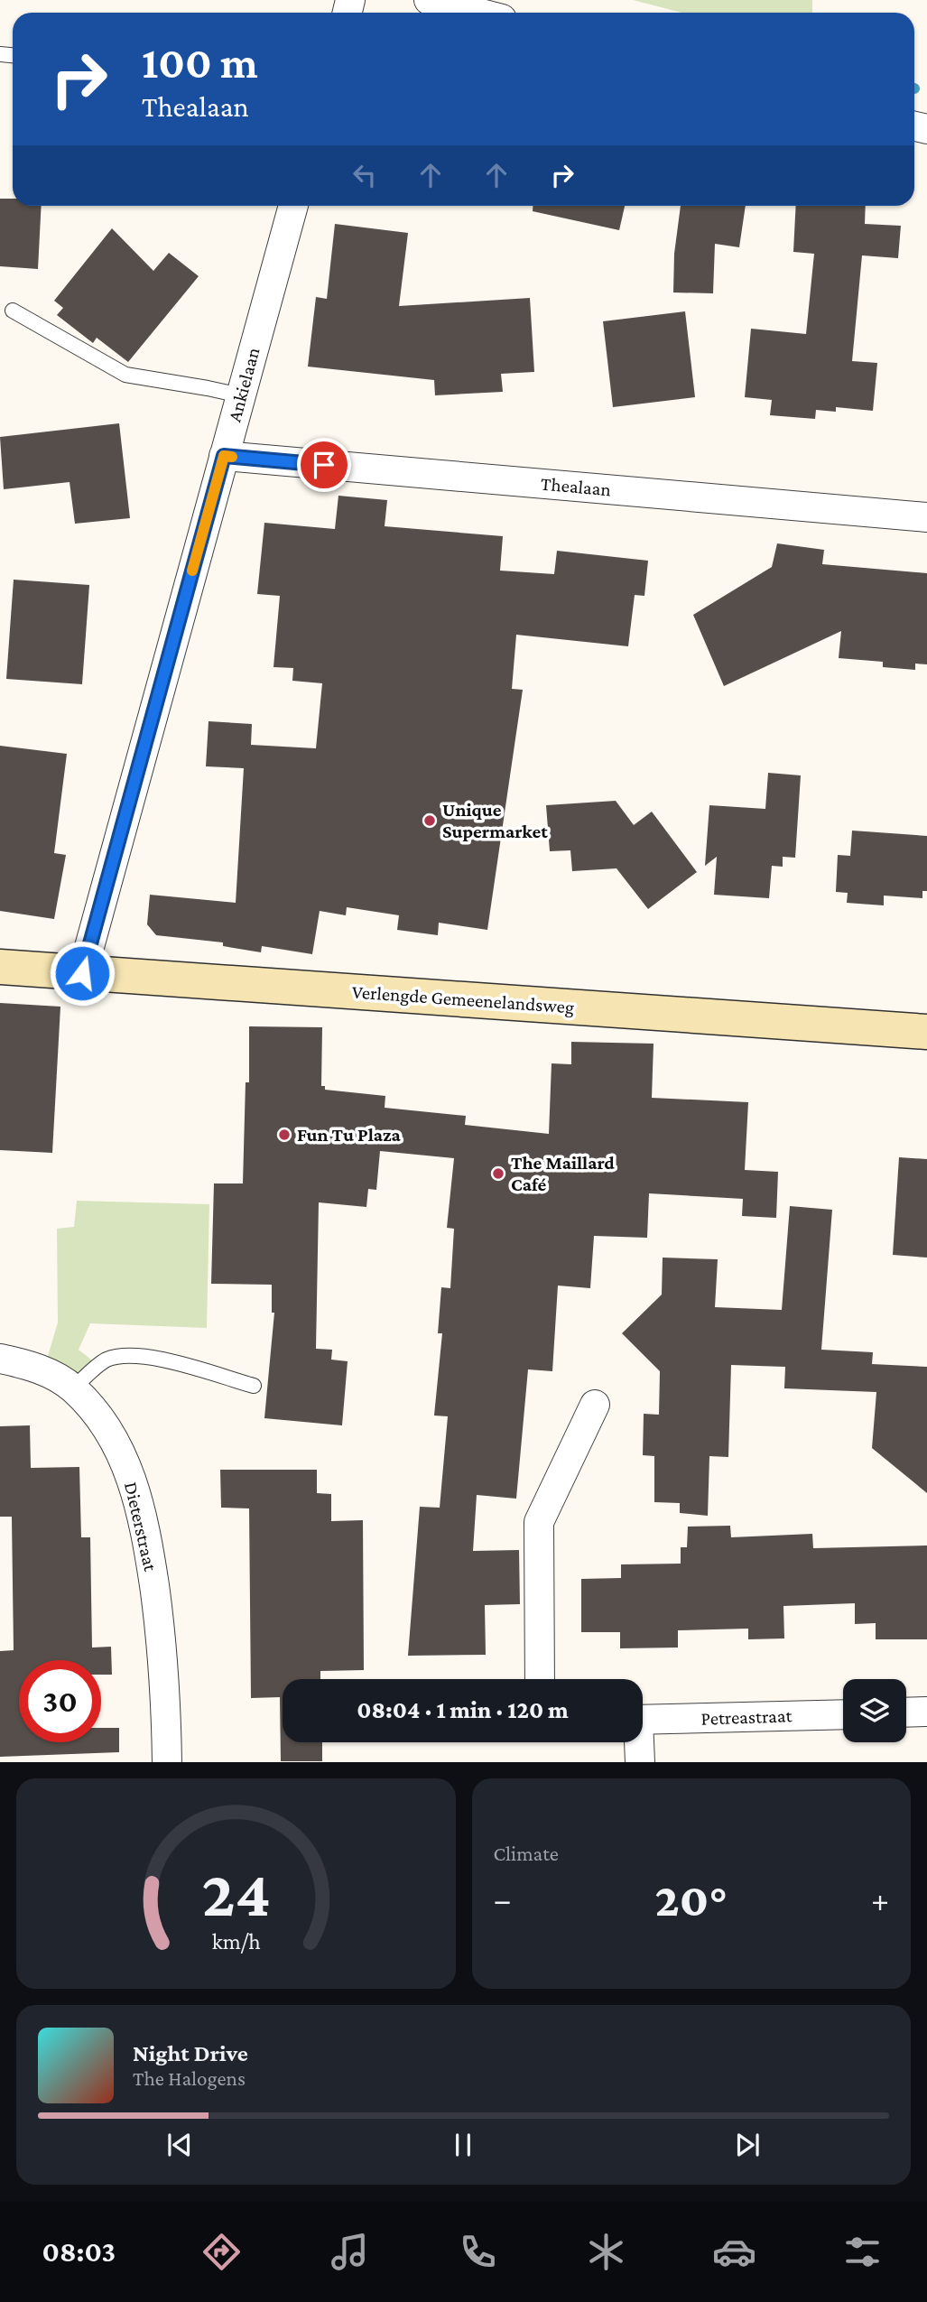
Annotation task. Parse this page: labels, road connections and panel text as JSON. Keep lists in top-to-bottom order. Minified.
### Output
{"streets":{"street":["Ankielaan","Thealaan","Verlengde Gemeenelandsweg","Dieterstraat","Petreastraat"]},"crossings":[["Ankielaan","Thealaan"],["Ankielaan","Verlengde Gemeenelandsweg"]],"places":["Unique Supermarket","Fun Tu Plaza","The Maillard Café"],"page":{"turn":["100 m","Thealaan"],"limit":"30","trip":"08:04 · 1 min · 120 m","tile":"Climate","heat":["−","20°","+"],"song":["Night Drive","The Halogens"],"tabs":"08:03","gauge":["24","km/h"]}}
